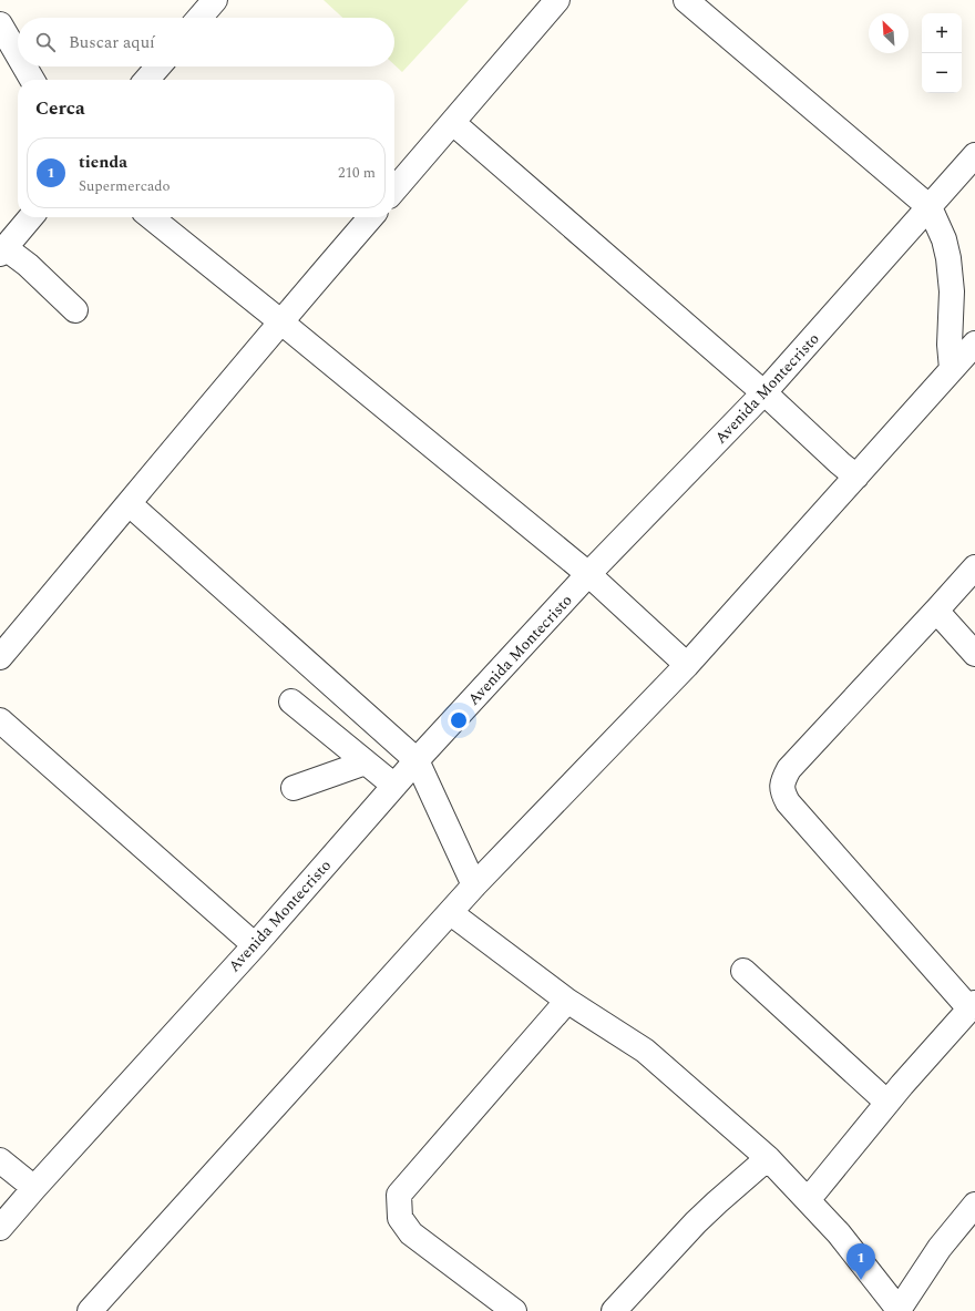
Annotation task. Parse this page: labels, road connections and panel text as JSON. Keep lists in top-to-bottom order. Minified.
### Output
{"streets":{"street":["Avenida Montecristo"]},"north":"top left","page":{"map_buttons":["+","−"],"search":"Buscar aquí","heading":"Cerca","list":[{"mark":"1","name":"tienda","note":"Supermercado","value":"210 m"}],"pins":"1"}}
